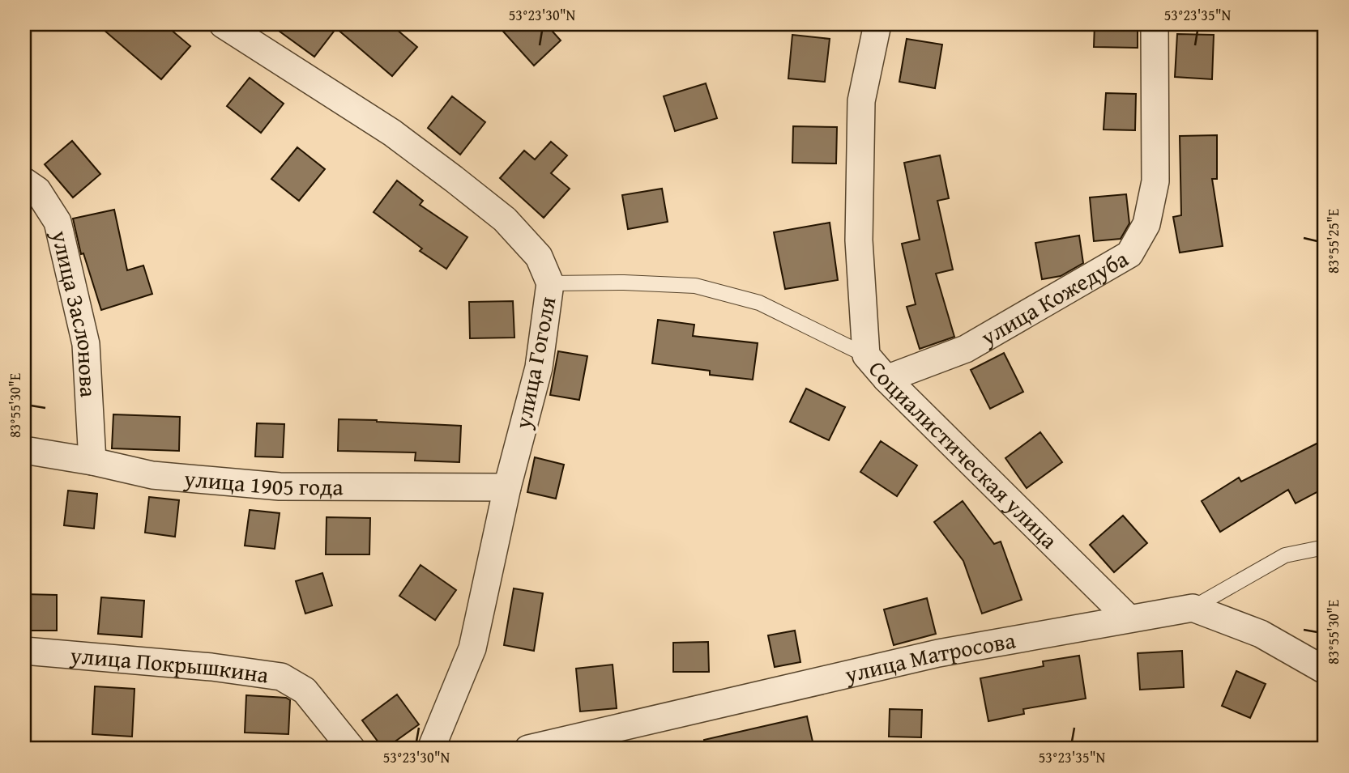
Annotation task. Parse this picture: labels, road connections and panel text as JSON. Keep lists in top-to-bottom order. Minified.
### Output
{"streets":{"street":["улица Кожедуба","улица Заслонова","улица Гоголя","Социалистическая улица","улица 1905 года","улица Матросова","улица Покрышкина"]},"crossings":[["улица Кожедуба","Социалистическая улица"],["улица Заслонова","улица 1905 года"],["улица Гоголя","улица 1905 года"],["Социалистическая улица","улица Матросова"]],"coordinates":["53°23'30\"N","53°23'35\"N","83°55'25\"E","83°55'30\"E"]}
